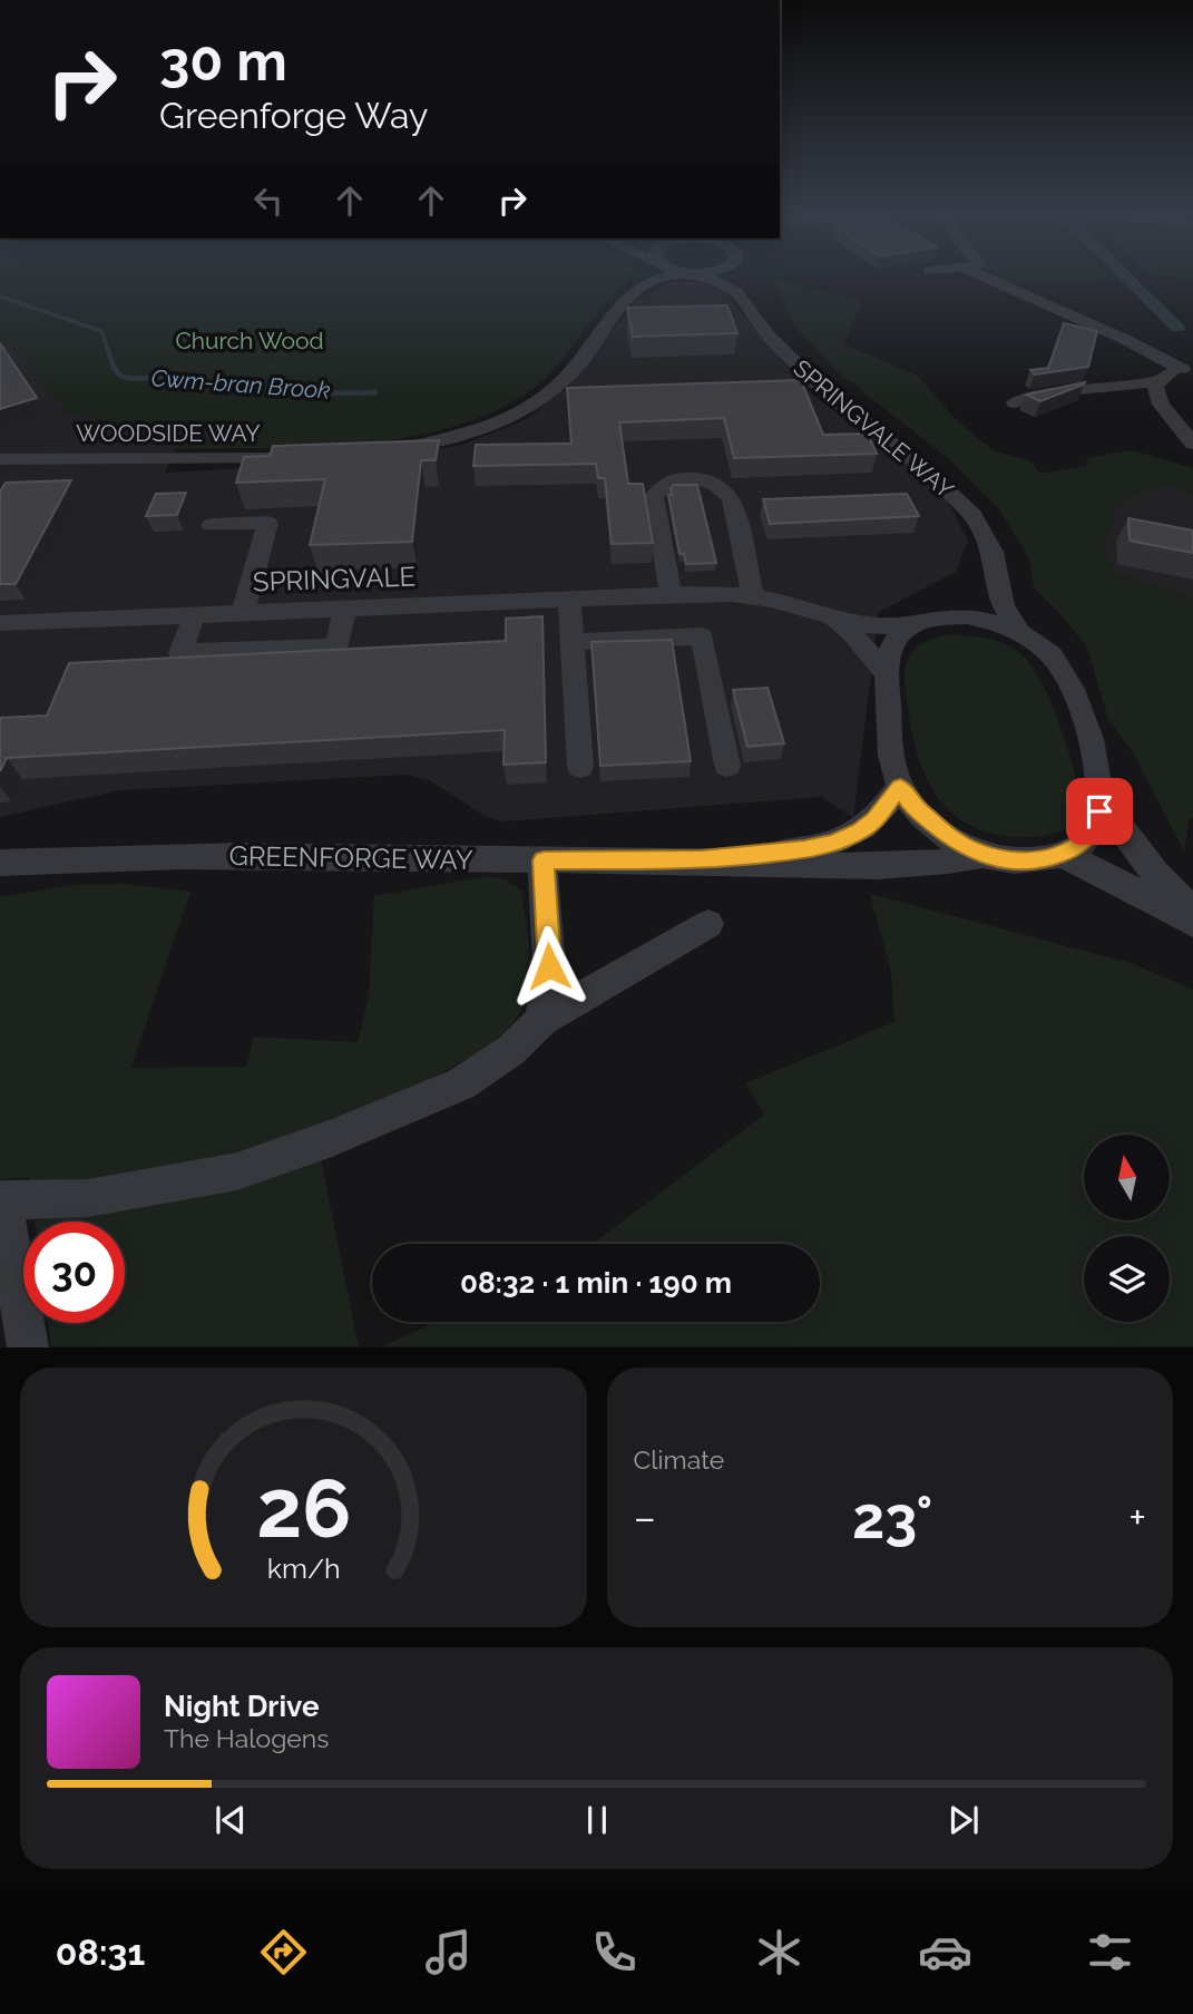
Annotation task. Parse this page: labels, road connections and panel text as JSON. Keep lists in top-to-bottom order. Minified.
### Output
{"streets":{"street":["SPRINGVALE WAY","WOODSIDE WAY","SPRINGVALE","GREENFORGE WAY"]},"crossings":[["SPRINGVALE WAY","SPRINGVALE"],["SPRINGVALE WAY","GREENFORGE WAY"],["SPRINGVALE","GREENFORGE WAY"]],"water":["Cwm-bran Brook"],"parks":["Church Wood"],"north":"top","page":{"turn":["30 m","Greenforge Way"],"limit":"30","trip":"08:32 · 1 min · 190 m","tile":"Climate","heat":["−","23°","+"],"song":["Night Drive","The Halogens"],"tabs":"08:31","gauge":["26","km/h"]}}
